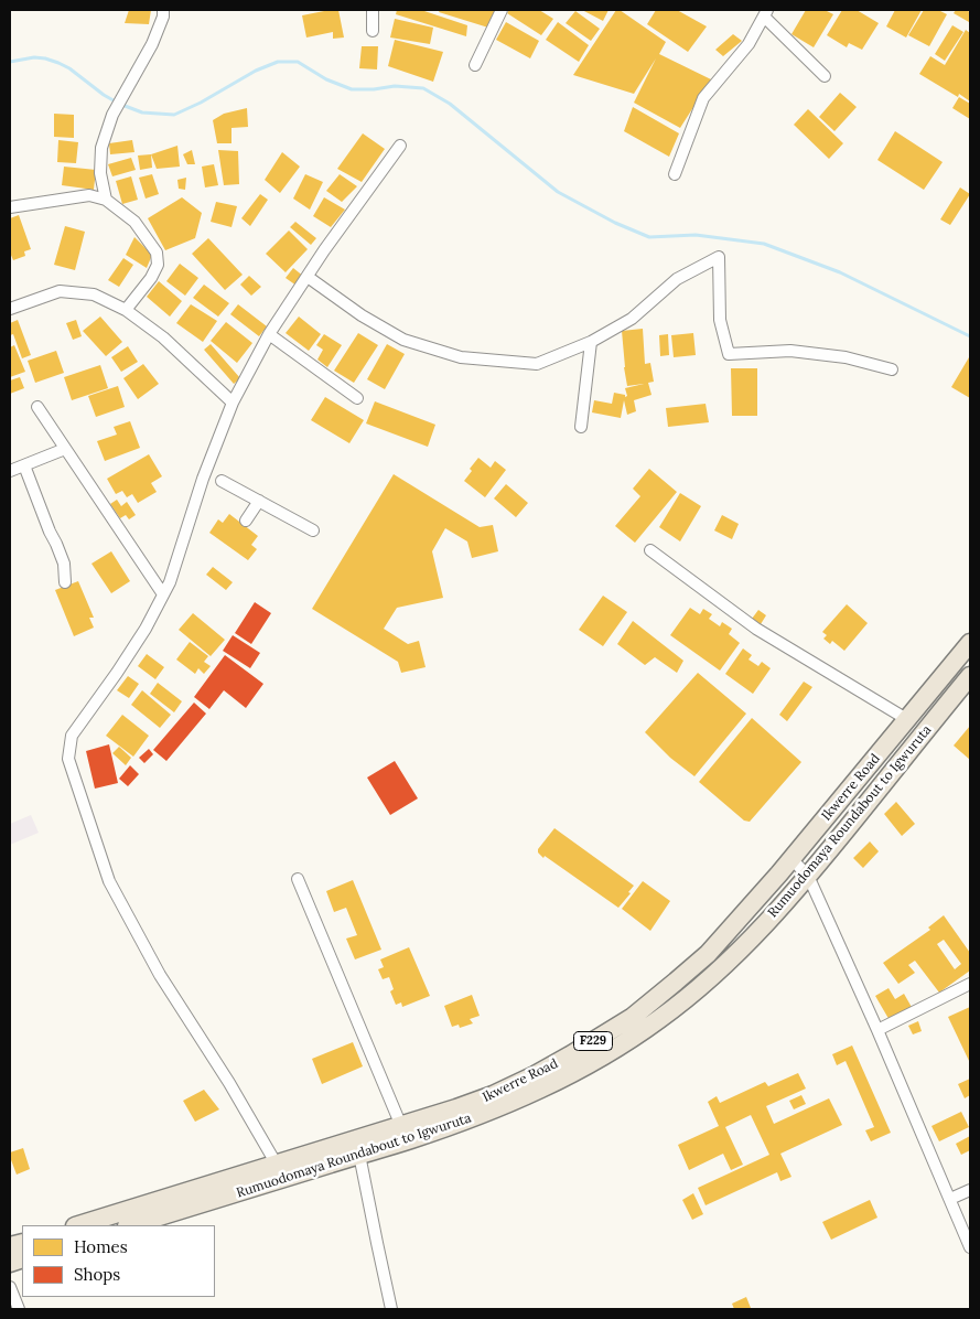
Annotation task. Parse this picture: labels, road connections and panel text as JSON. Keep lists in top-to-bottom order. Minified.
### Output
{"streets":{"main road":["Ikwerre Road","Rumuodomaya Roundabout to Igwuruta","F229"]},"legend":["Homes","Shops"]}
